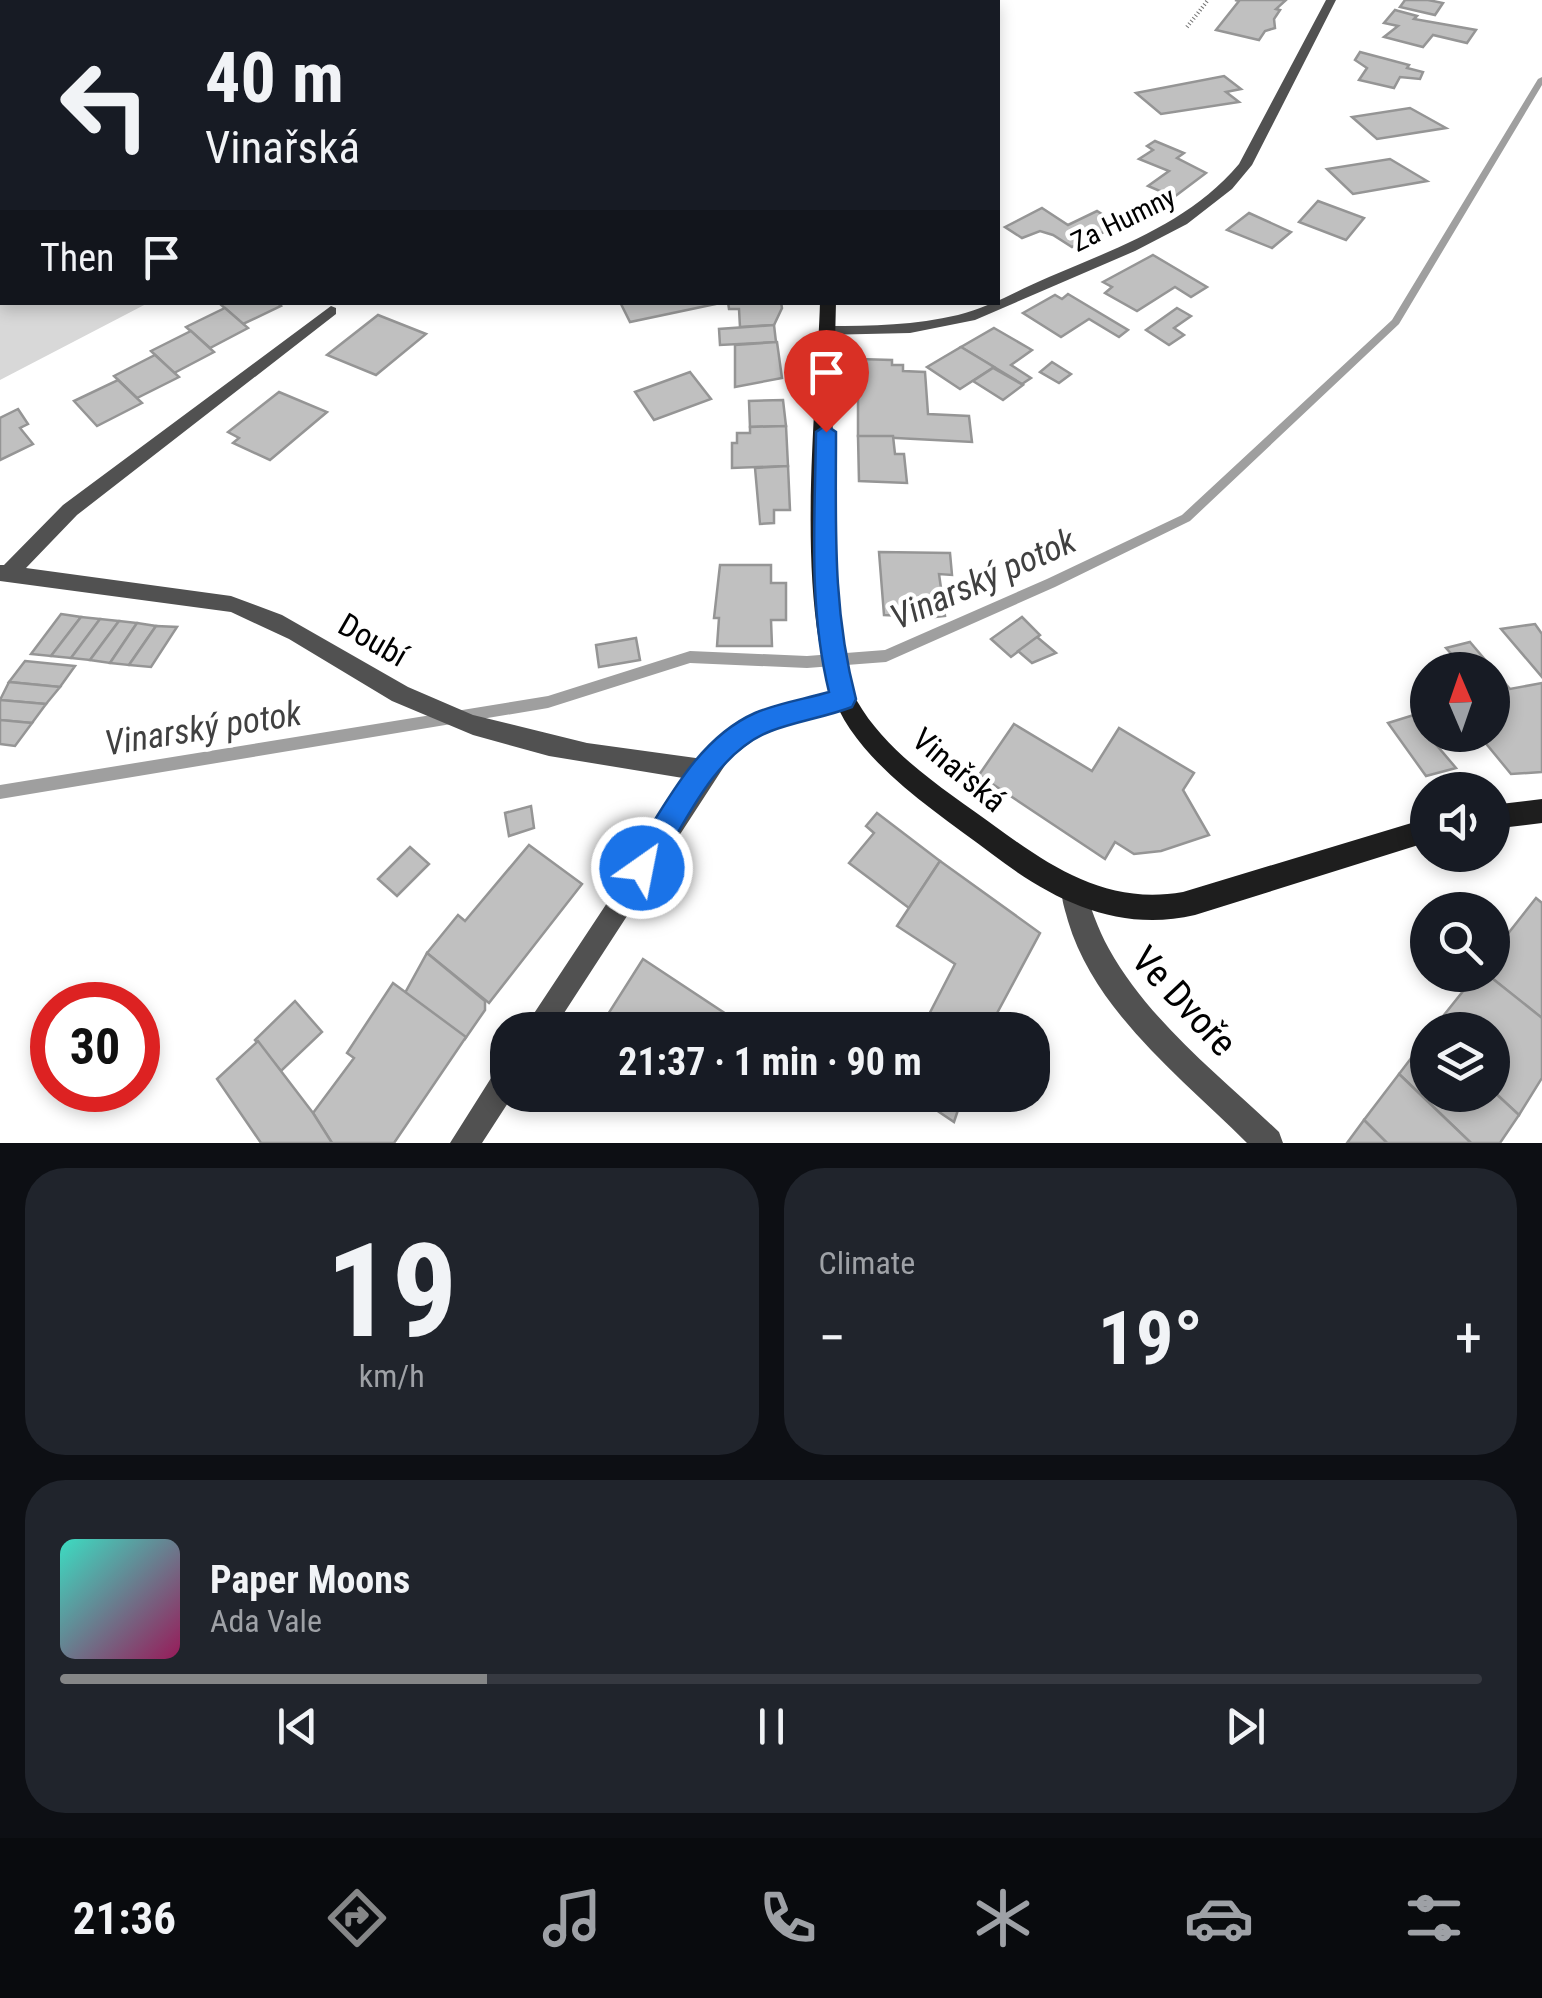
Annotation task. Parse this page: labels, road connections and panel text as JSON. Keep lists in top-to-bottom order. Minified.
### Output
{"streets":{"street":["Za Humny","Doubí","Vinařská","Ve Dvoře"]},"crossings":[["Za Humny","Vinařská"],["Vinařská","Ve Dvoře"]],"water":["Vinarský potok"],"north":"top","page":{"turn":["40 m","Vinařská"],"then":"Then","limit":"30","trip":"21:37 · 1 min · 90 m","tile":[["19","km/h"],"Climate"],"heat":["−","19°","+"],"song":["Paper Moons","Ada Vale"],"tabs":"21:36"}}
